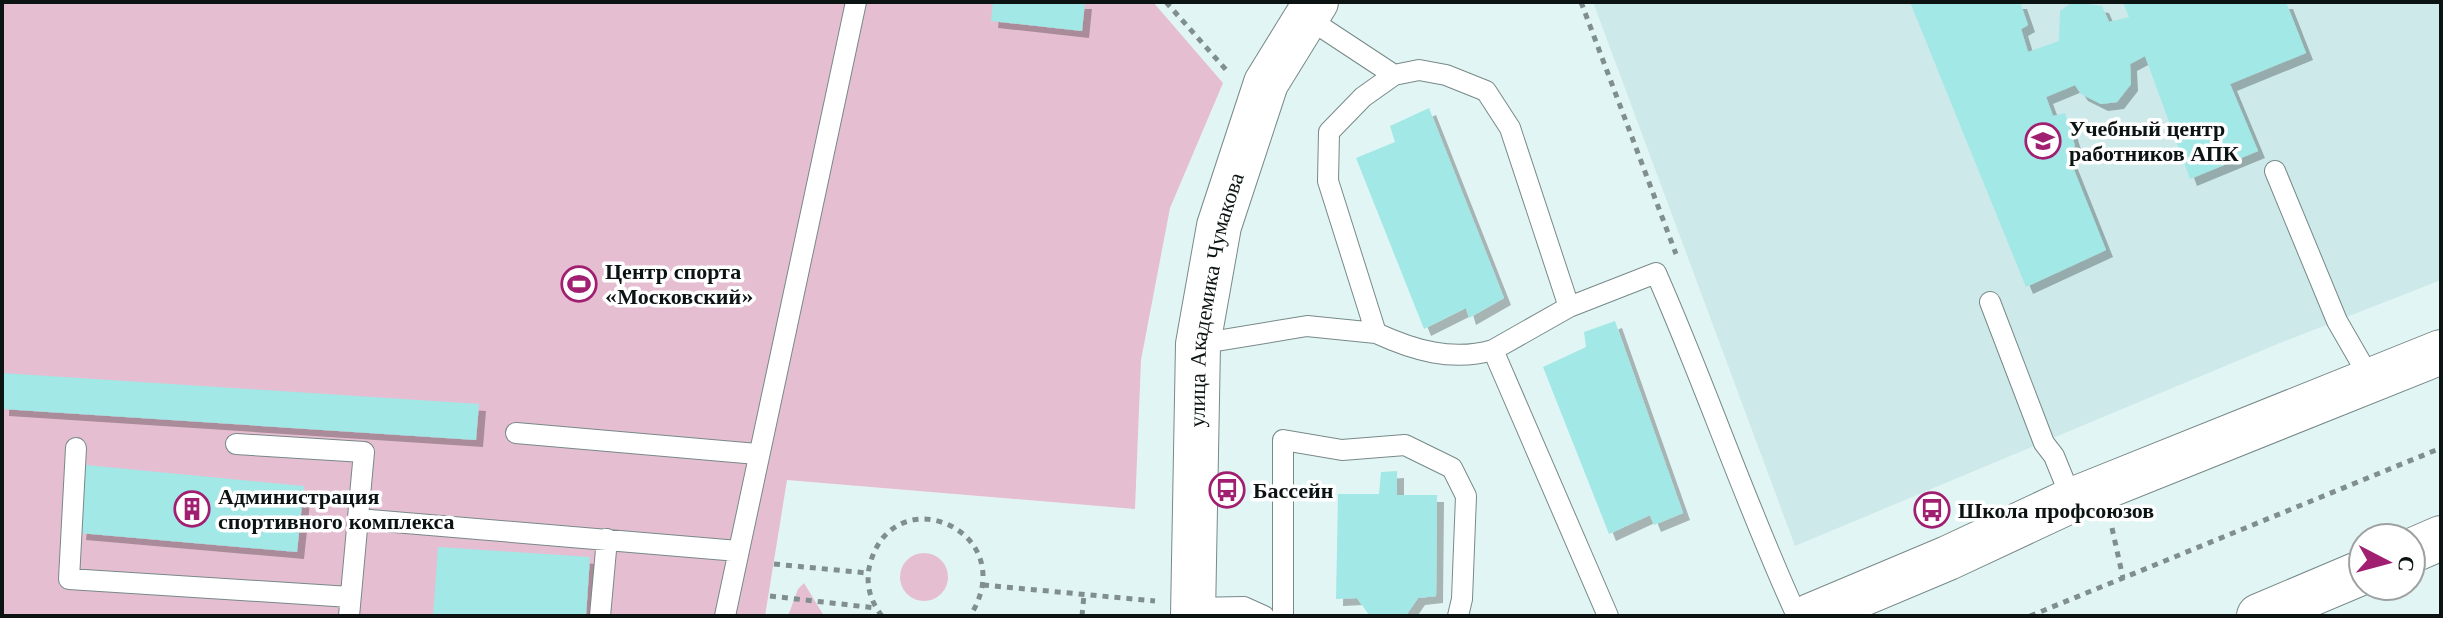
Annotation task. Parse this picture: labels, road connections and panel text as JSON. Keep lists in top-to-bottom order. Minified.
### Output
{"streets":{"street":["улица Академика Чумакова"]},"places":{"school or university":["Учебный центр работников АПК"],"sports":["Центр спорта «Московский»"],"bus stop":["Бассейн","Школа профсоюзов"],"building":["Администрация спортивного комплекса"]},"north":"right"}
